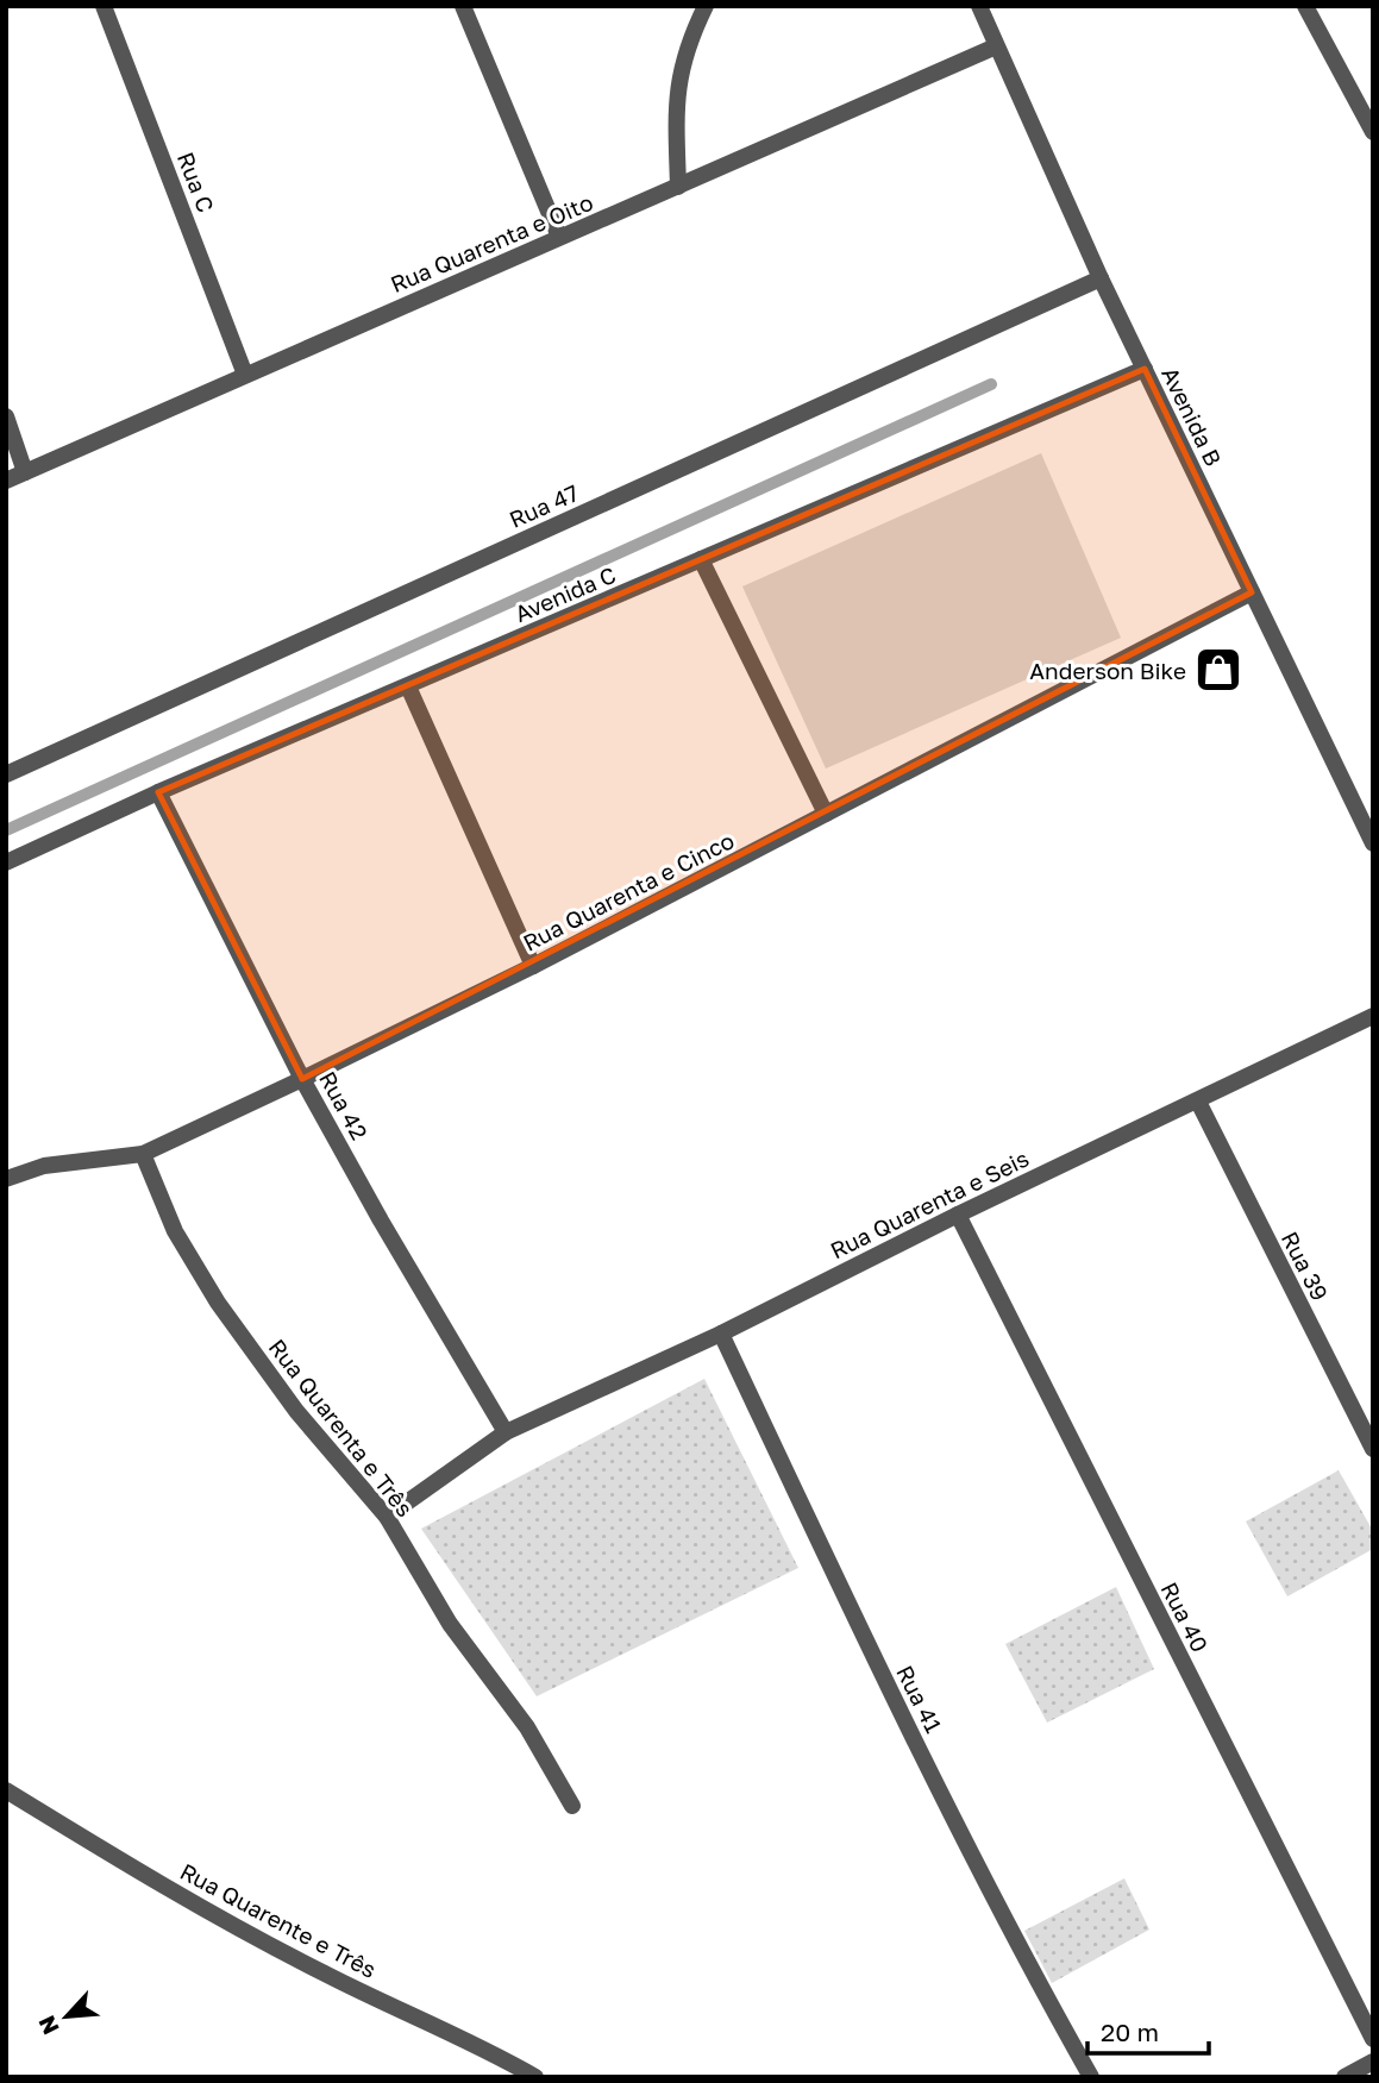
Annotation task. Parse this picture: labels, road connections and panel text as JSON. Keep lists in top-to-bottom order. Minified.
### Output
{"streets":{"street":["Rua C","Rua Quarenta e Oito","Avenida B","Rua 47","Avenida C","Rua Quarenta e Cinco","Rua 42","Rua Quarenta e Seis","Rua 39","Rua Quarenta e Três","Rua 40","Rua 41","Rua Quarente e Três"]},"crossings":[["Rua C","Rua Quarenta e Oito"],["Rua Quarenta e Oito","Avenida B"],["Avenida B","Rua 47"],["Avenida B","Avenida C"],["Avenida B","Rua Quarenta e Cinco"],["Avenida C","Rua 42"],["Rua Quarenta e Cinco","Rua 42"],["Rua Quarenta e Cinco","Rua Quarenta e Três"],["Rua 42","Rua Quarenta e Seis"],["Rua Quarenta e Seis","Rua 39"],["Rua Quarenta e Seis","Rua Quarenta e Três"],["Rua Quarenta e Seis","Rua 40"],["Rua Quarenta e Seis","Rua 41"]],"places":{"shop":["Anderson Bike"]},"scale_bar":"20 m","north":"bottom left"}
